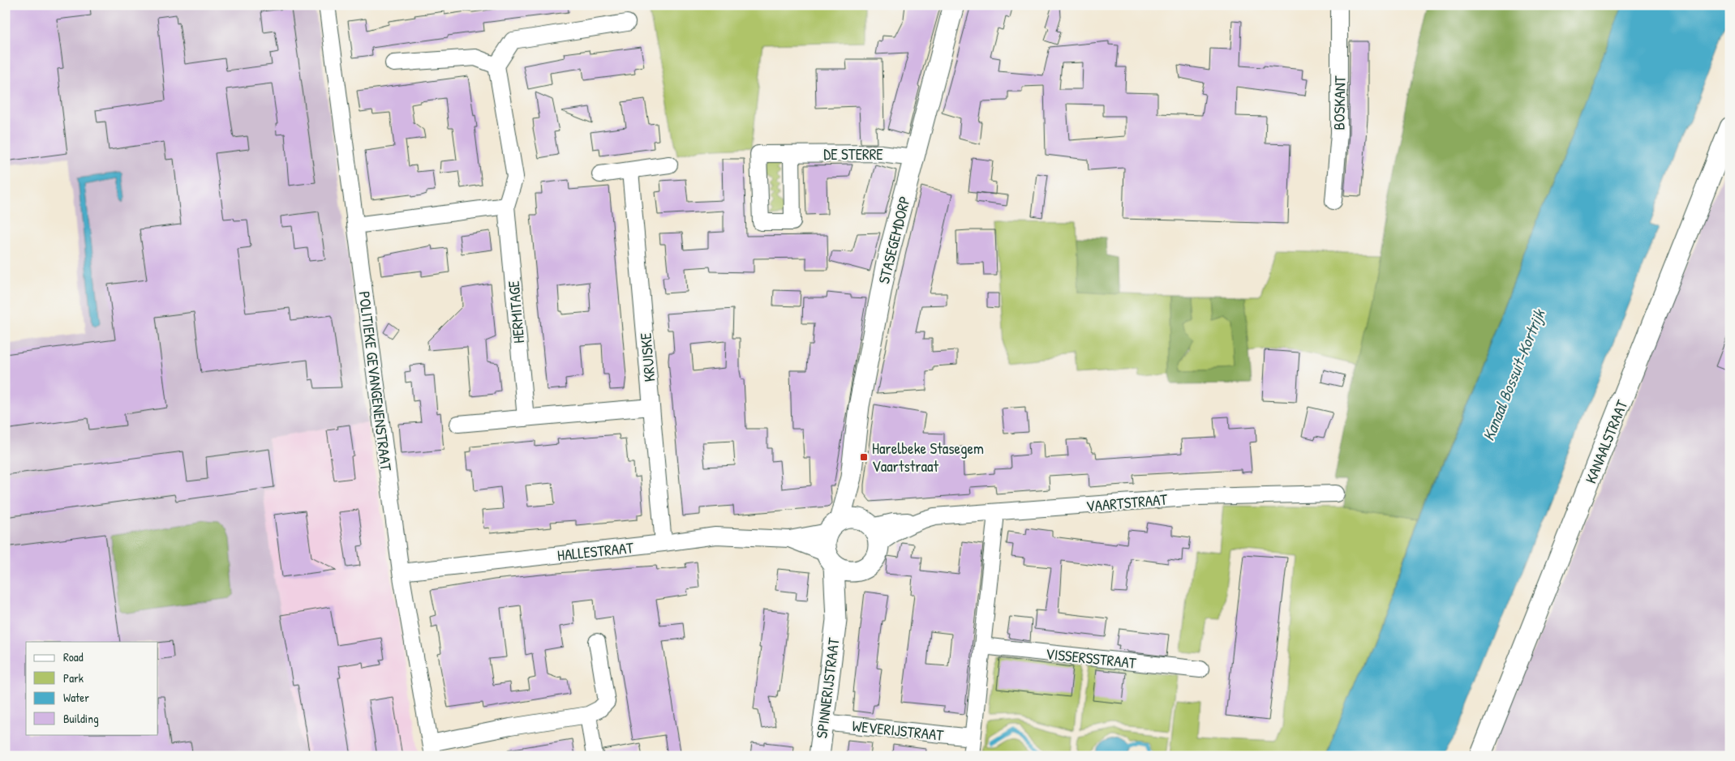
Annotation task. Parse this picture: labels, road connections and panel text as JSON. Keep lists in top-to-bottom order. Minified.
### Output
{"streets":{"street":["BOSKANT","DE STERRE","STASEGEMDORP","HERMITAGE","KRUISKE","POLITIEKE GEVANGENENSTRAAT","KANAALSTRAAT","VAARTSTRAAT","HALLESTRAAT","VISSERSSTRAAT","SPINNERIJSTRAAT","WEVERIJSTRAAT"]},"crossings":[["DE STERRE","STASEGEMDORP"],["STASEGEMDORP","VAARTSTRAAT"],["STASEGEMDORP","HALLESTRAAT"],["STASEGEMDORP","SPINNERIJSTRAAT"],["KRUISKE","HALLESTRAAT"],["POLITIEKE GEVANGENENSTRAAT","HALLESTRAAT"],["VAARTSTRAAT","HALLESTRAAT"],["VAARTSTRAAT","SPINNERIJSTRAAT"],["HALLESTRAAT","SPINNERIJSTRAAT"],["SPINNERIJSTRAAT","WEVERIJSTRAAT"]],"water":["Kanaal Bossuit-Kortrijk"],"places":{"transit":["Harelbeke Stasegem Vaartstraat"]},"legend":["Road","Park","Water","Building"]}
